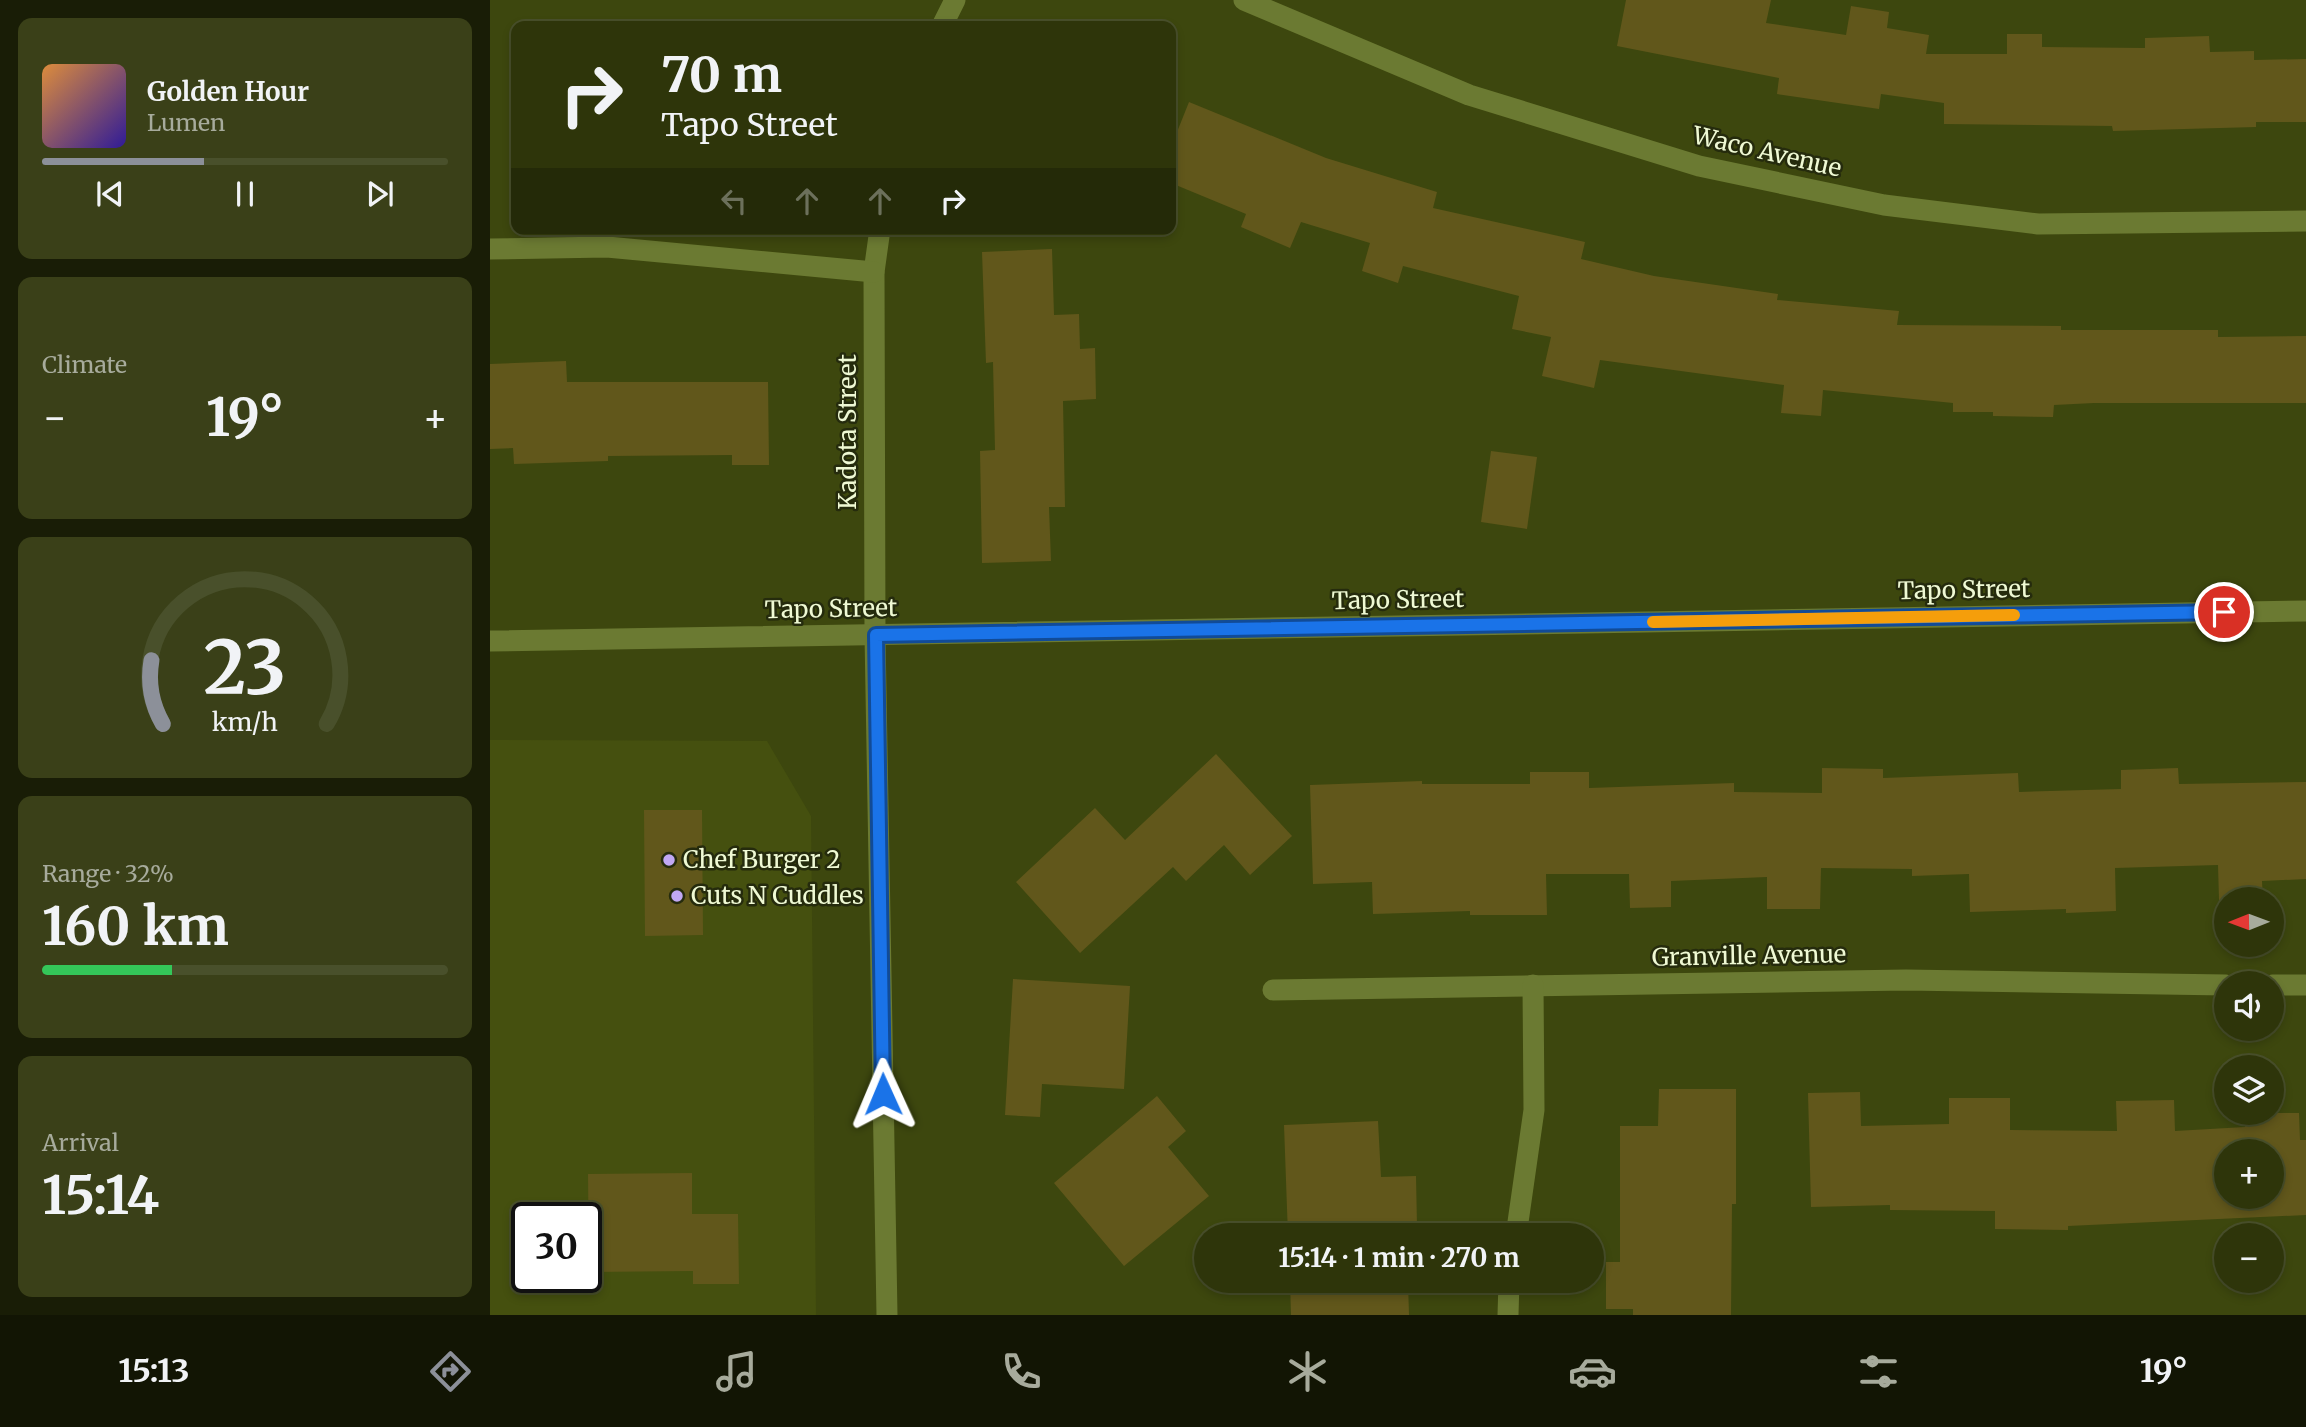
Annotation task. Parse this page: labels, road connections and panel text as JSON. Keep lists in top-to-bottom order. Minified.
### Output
{"streets":{"street":["Waco Avenue","Kadota Street","Tapo Street","Granville Avenue"]},"crossings":[["Kadota Street","Tapo Street"]],"places":["Chef Burger 2","Cuts N Cuddles"],"north":"left","page":{"turn":["70 m","Tapo Street"],"song":["Golden Hour","Lumen"],"tile":["Climate",["Range · 32%","160 km"],["Arrival","15:14"]],"heat":["−","19°","+"],"map_buttons":["+","−"],"limit":"30","trip":"15:14 · 1 min · 270 m","tabs":["15:13","19°"],"gauge":["23","km/h"]}}
